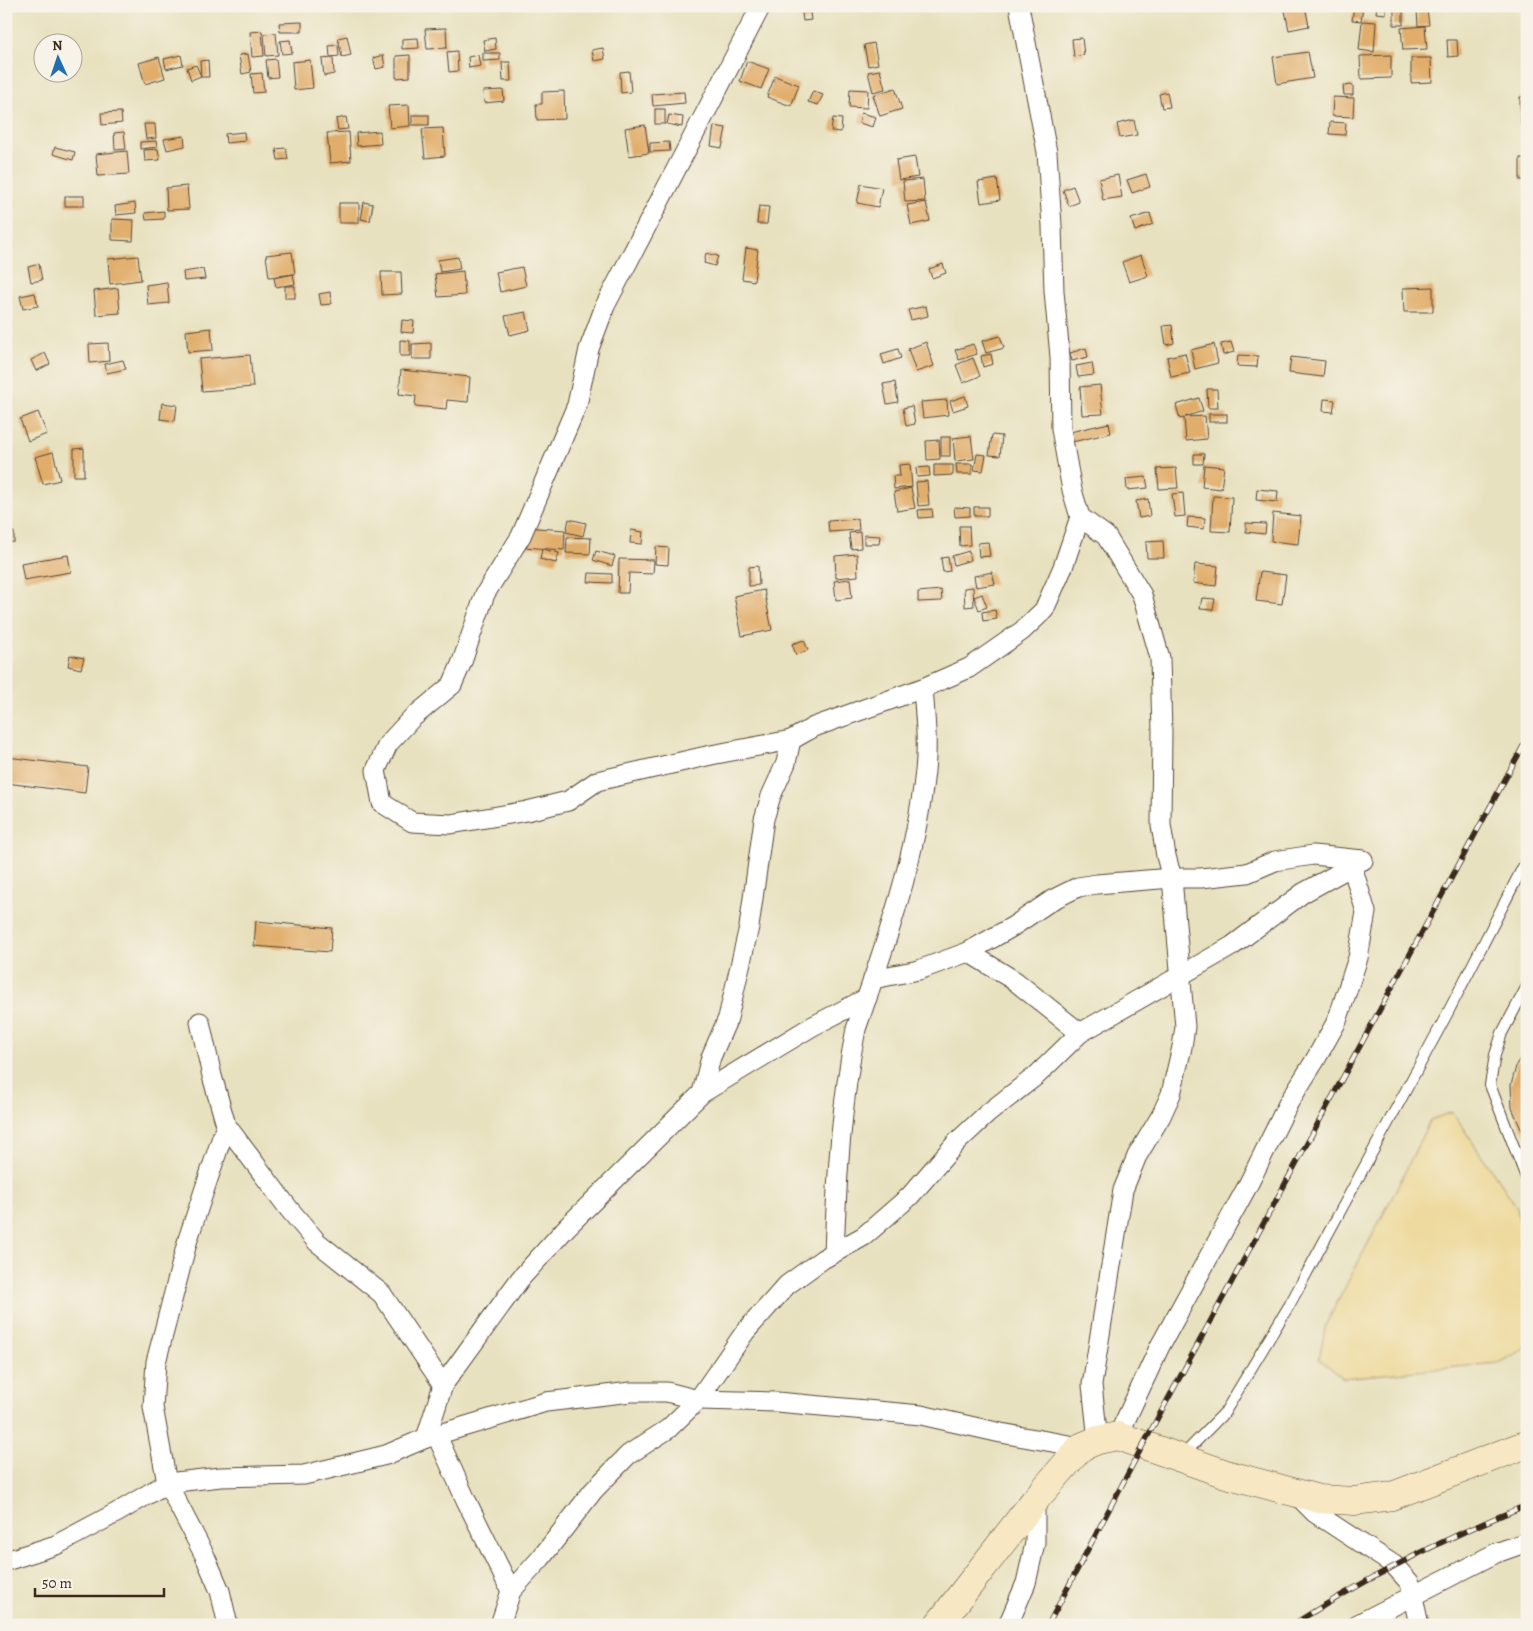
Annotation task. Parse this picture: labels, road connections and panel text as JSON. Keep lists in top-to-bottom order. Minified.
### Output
{"scale_bar":"50 m","north":"top"}
